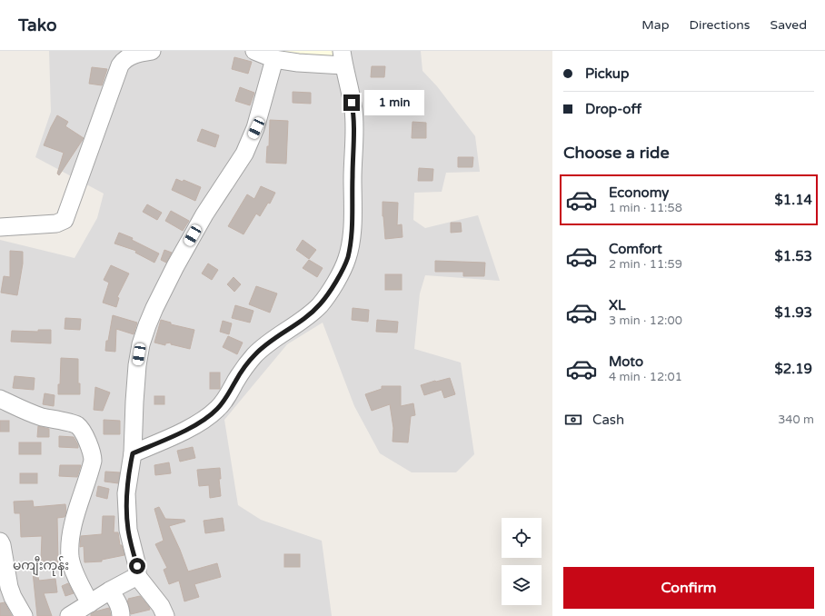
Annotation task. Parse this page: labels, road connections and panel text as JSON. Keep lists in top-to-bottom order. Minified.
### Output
{"districts":["မကျီးကုန်း"],"page":{"header":"Tako","nav":["Map","Directions","Saved"],"banner":["Pickup","Drop-off"],"bubble":"1 min","heading":"Choose a ride","list":[{"name":"Economy","note":"1 min · 11:58","value":"$1.14"},{"name":"Comfort","note":"2 min · 11:59","value":"$1.53"},{"name":"XL","note":"3 min · 12:00","value":"$1.93"},{"name":"Moto","note":"4 min · 12:01","value":"$2.19"}],"pay":["Cash","340 m"],"buttons":"Confirm"}}
